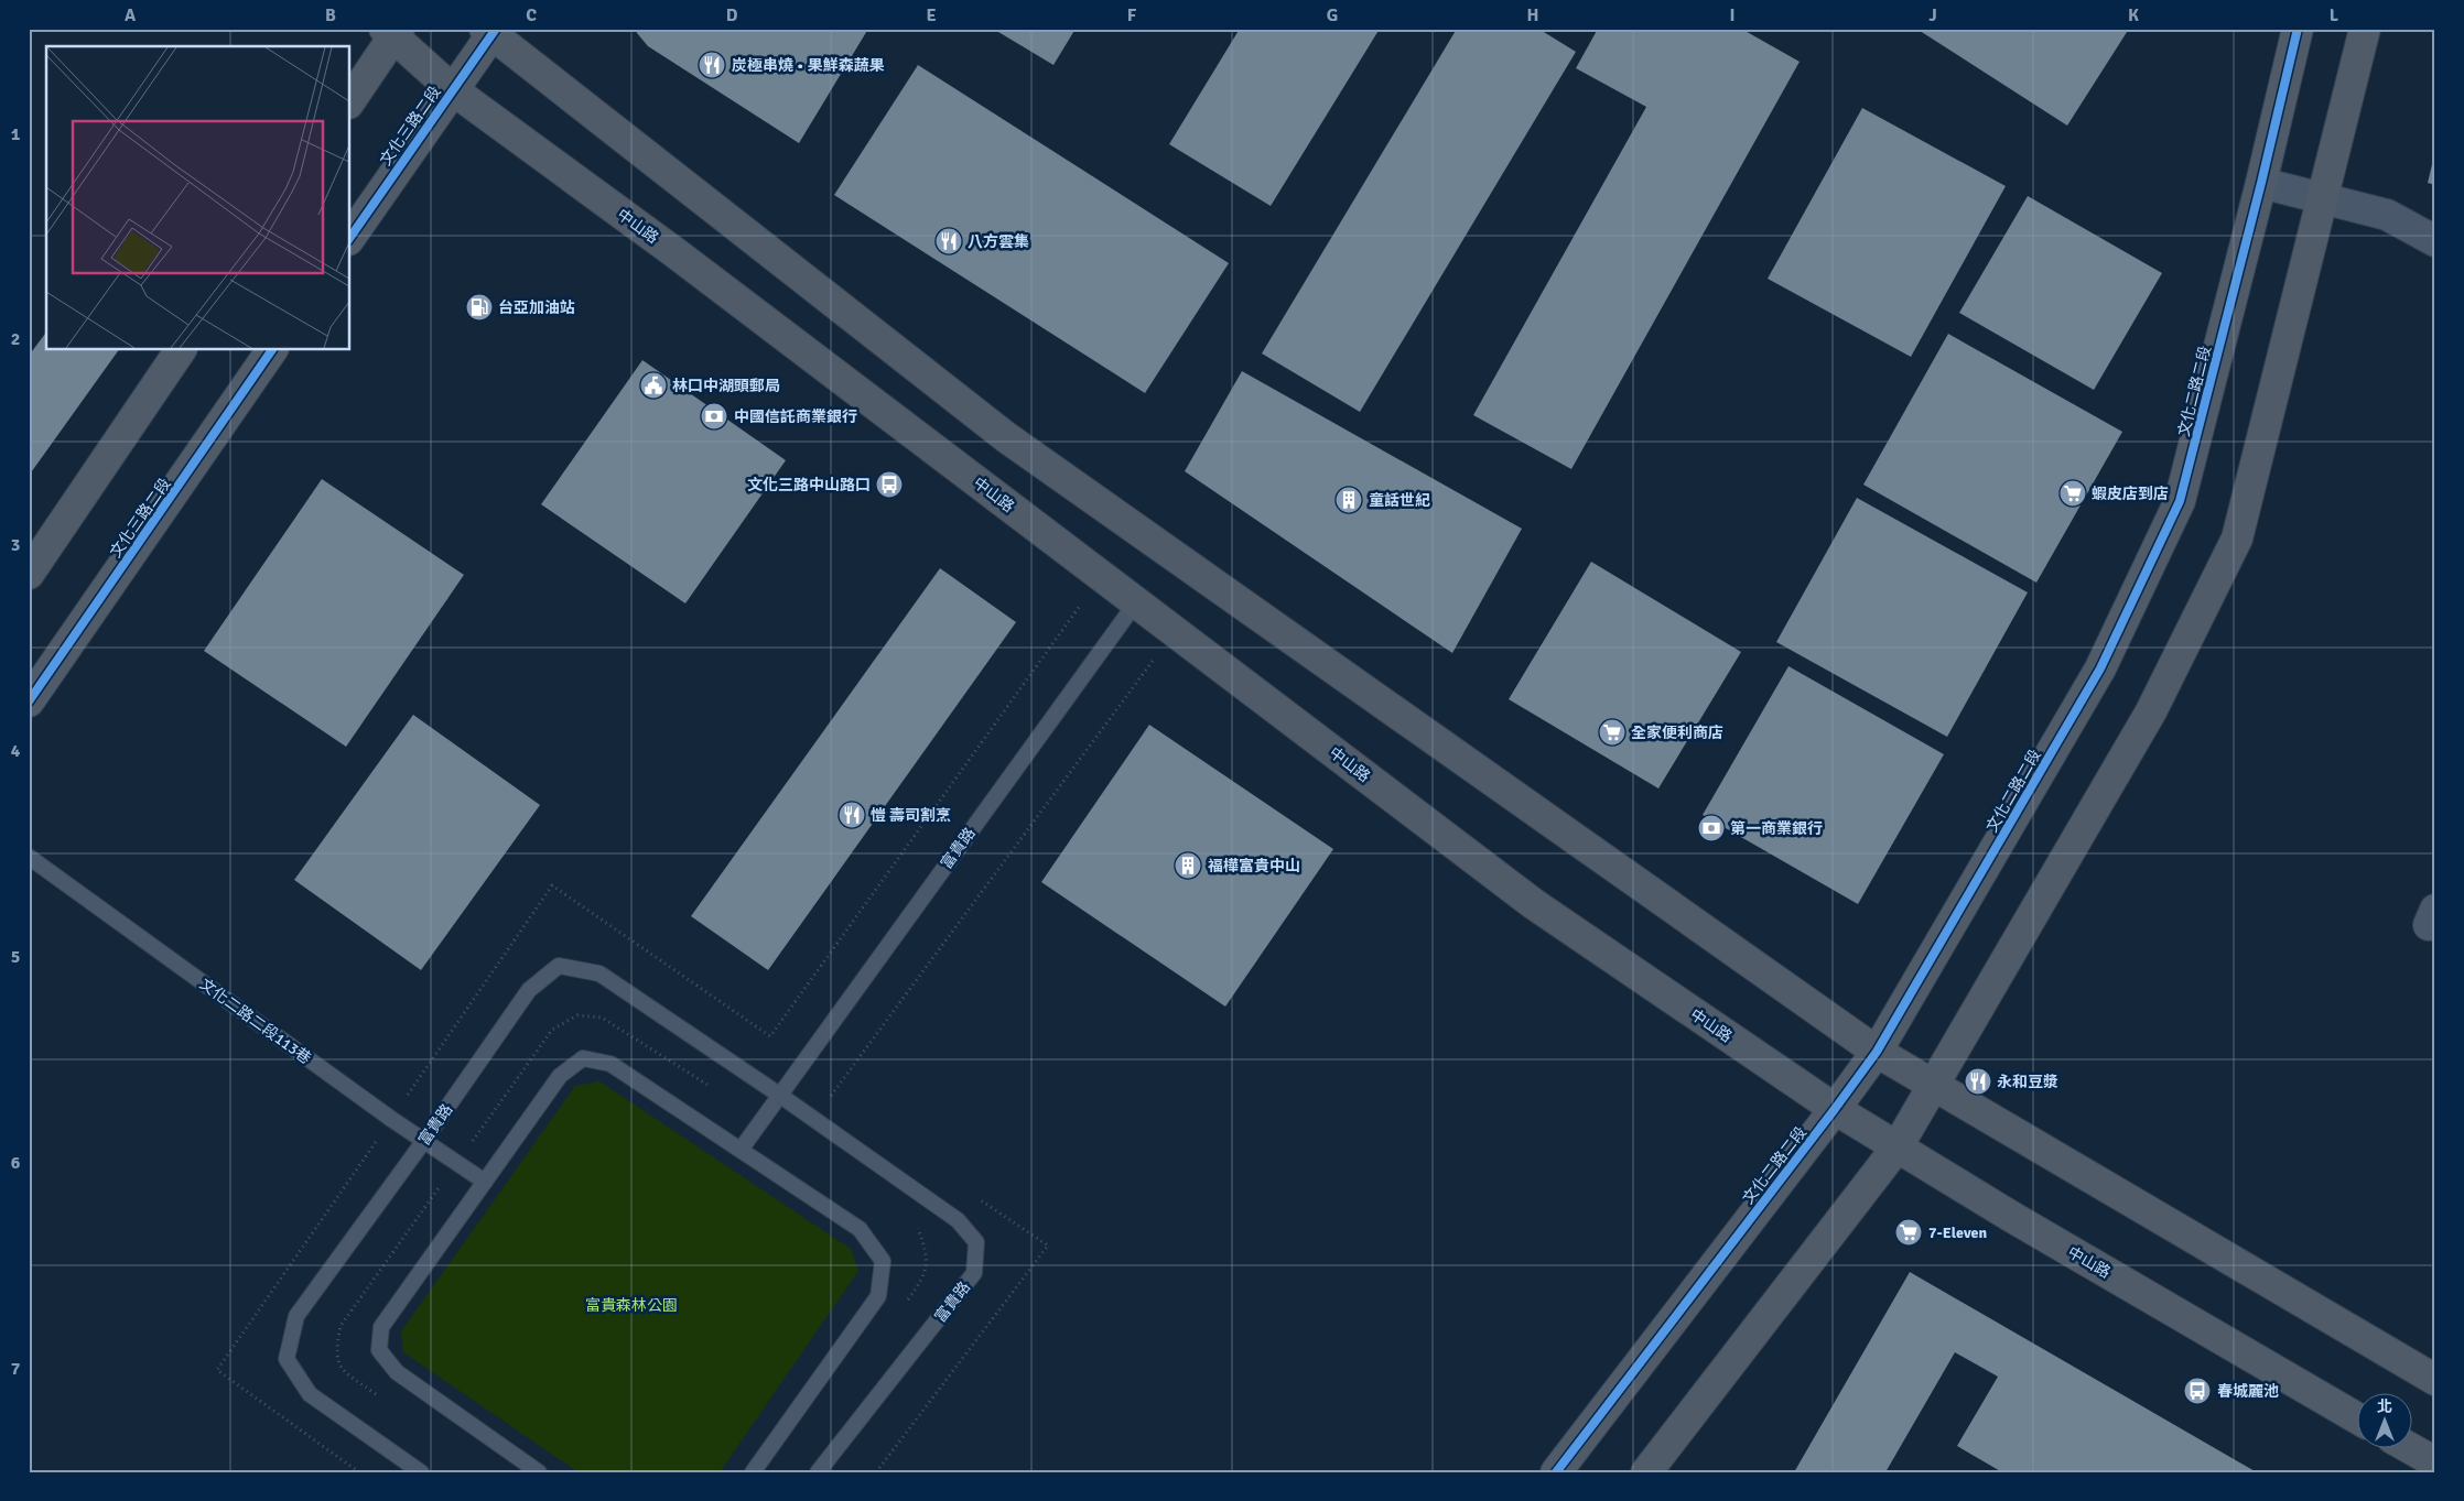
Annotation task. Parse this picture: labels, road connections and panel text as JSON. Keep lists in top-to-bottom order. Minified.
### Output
{"streets":{"main road":["文化三路二段","中山路","文化二路二段"],"lane":["富貴路","文化二路二段113巷"]},"crossings":[["文化三路二段","中山路"],["中山路","文化二路二段"],["中山路","富貴路"],["富貴路","文化二路二段113巷"]],"parks":["富貴森林公園"],"places":{"restaurant":["炭極串燒 • 果鮮森蔬果","八方雲集","愷 壽司割烹","永和豆漿"],"fuel station":["台亞加油站"],"public building":["林口中湖頭郵局"],"bank":["中國信託商業銀行","第一商業銀行"],"bus stop":["文化三路中山路口","春城麗池"],"supermarket":["蝦皮店到店","全家便利商店","7-Eleven"],"building":["童話世紀","福樺富貴中山"]},"north":"top","grid":{"columns":["A","B","C","D","E","F","G","H","I","J","K","L"],"rows":["1","2","3","4","5","6","7"]}}
